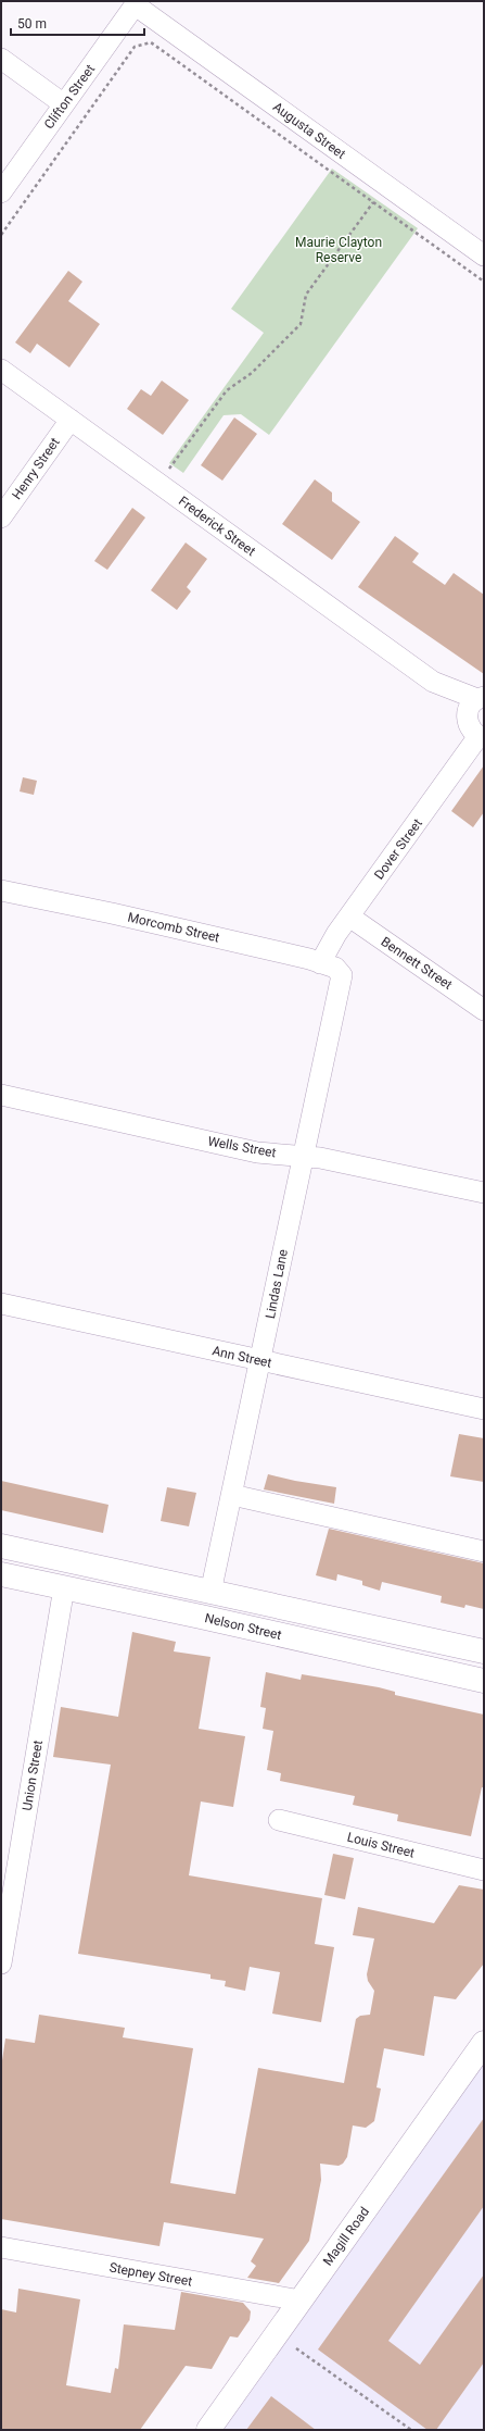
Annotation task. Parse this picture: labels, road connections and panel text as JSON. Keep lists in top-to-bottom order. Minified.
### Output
{"streets":{"main road":["Nelson Street","Magill Road"],"street":["Clifton Street","Augusta Street","Henry Street","Frederick Street","Dover Street","Morcomb Street","Bennett Street","Wells Street","Lindas Lane","Ann Street","Union Street","Louis Street","Stepney Street"]},"crossings":[["Clifton Street","Augusta Street"],["Henry Street","Frederick Street"],["Frederick Street","Dover Street"],["Dover Street","Morcomb Street"],["Dover Street","Bennett Street"],["Morcomb Street","Lindas Lane"],["Wells Street","Lindas Lane"],["Lindas Lane","Ann Street"],["Lindas Lane","Nelson Street"],["Nelson Street","Union Street"],["Magill Road","Stepney Street"]],"parks":["Maurie Clayton Reserve"],"scale_bar":"50 m"}
